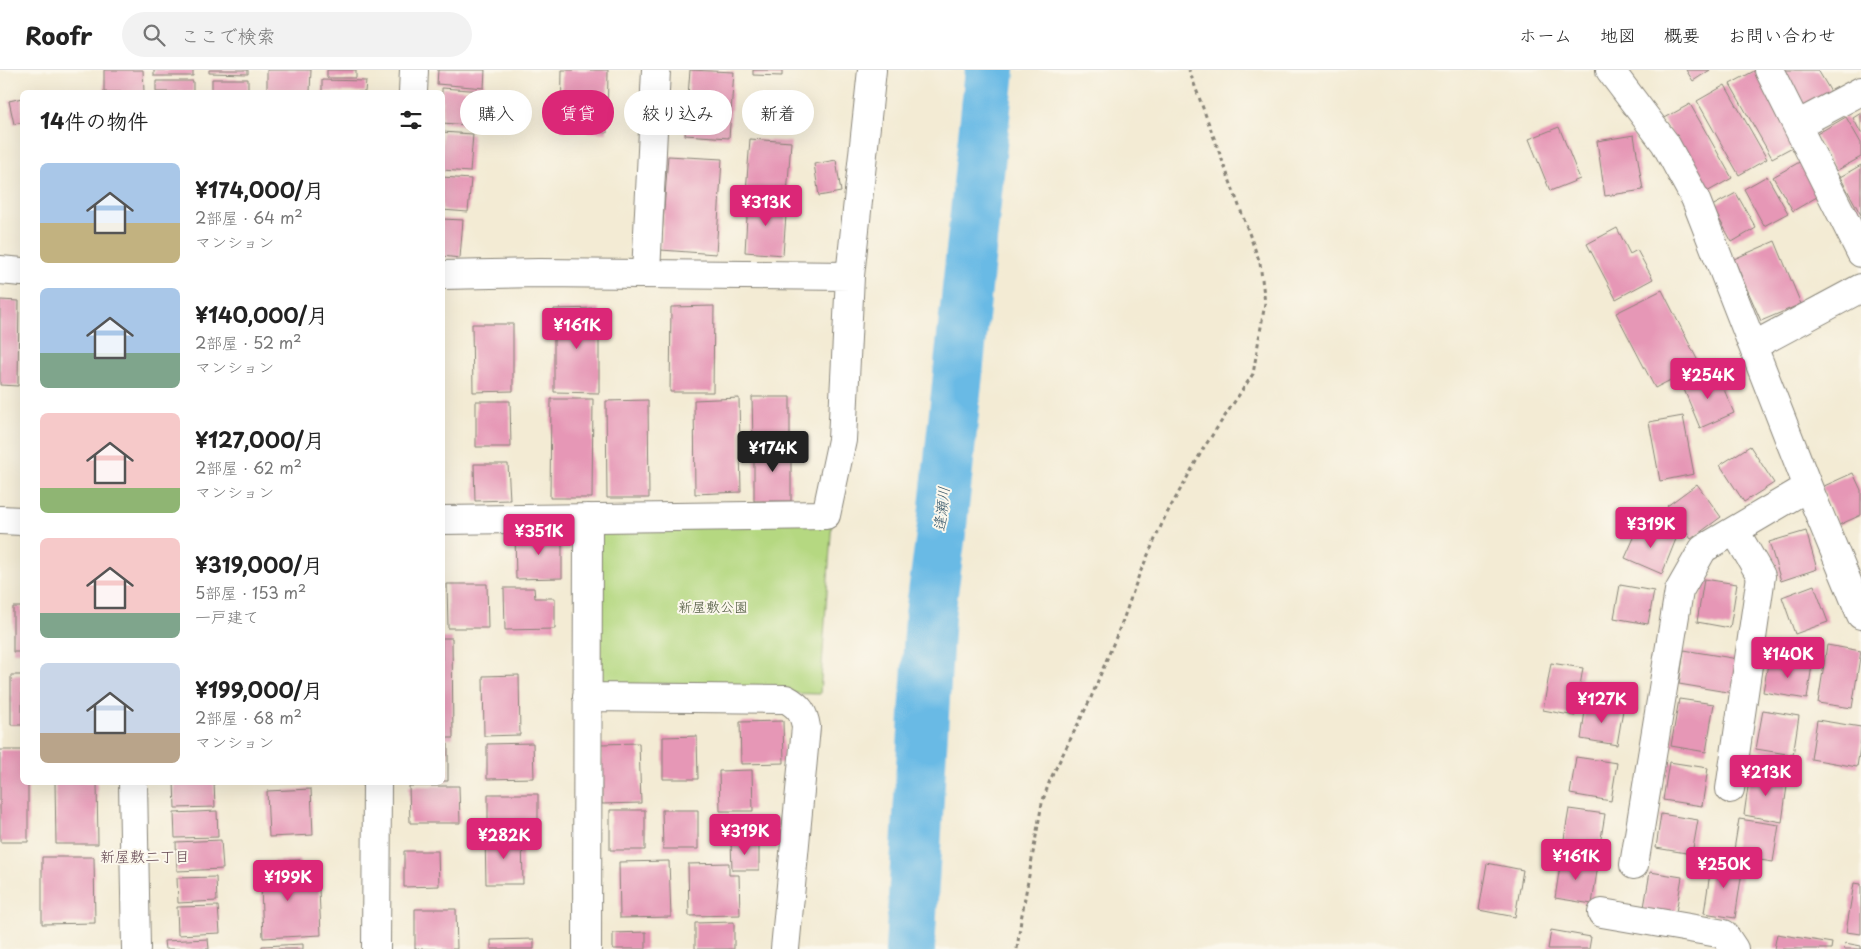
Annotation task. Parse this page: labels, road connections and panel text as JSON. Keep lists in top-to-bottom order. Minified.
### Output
{"districts":["新屋敷二丁目"],"water":["逢瀬川"],"parks":["新屋敷公園"],"page":{"header":"Roofr","search":"ここで検索","nav":["ホーム","地図","概要","お問い合わせ"],"chip":["購入","賃貸","絞り込み","新着"],"heading":"14件の物件","list":[{"name":"¥174,000/月","note":"2部屋 · 64 m² · マンション"},{"name":"¥140,000/月","note":"2部屋 · 52 m² · マンション"},{"name":"¥127,000/月","note":"2部屋 · 62 m² · マンション"},{"name":"¥319,000/月","note":"5部屋 · 153 m² · 一戸建て"},{"name":"¥199,000/月","note":"2部屋 · 68 m² · マンション"}],"price":["¥313K","¥161K","¥254K","¥174K","¥319K","¥351K","¥140K","¥127K","¥213K","¥319K","¥282K","¥161K","¥250K","¥199K"]}}
